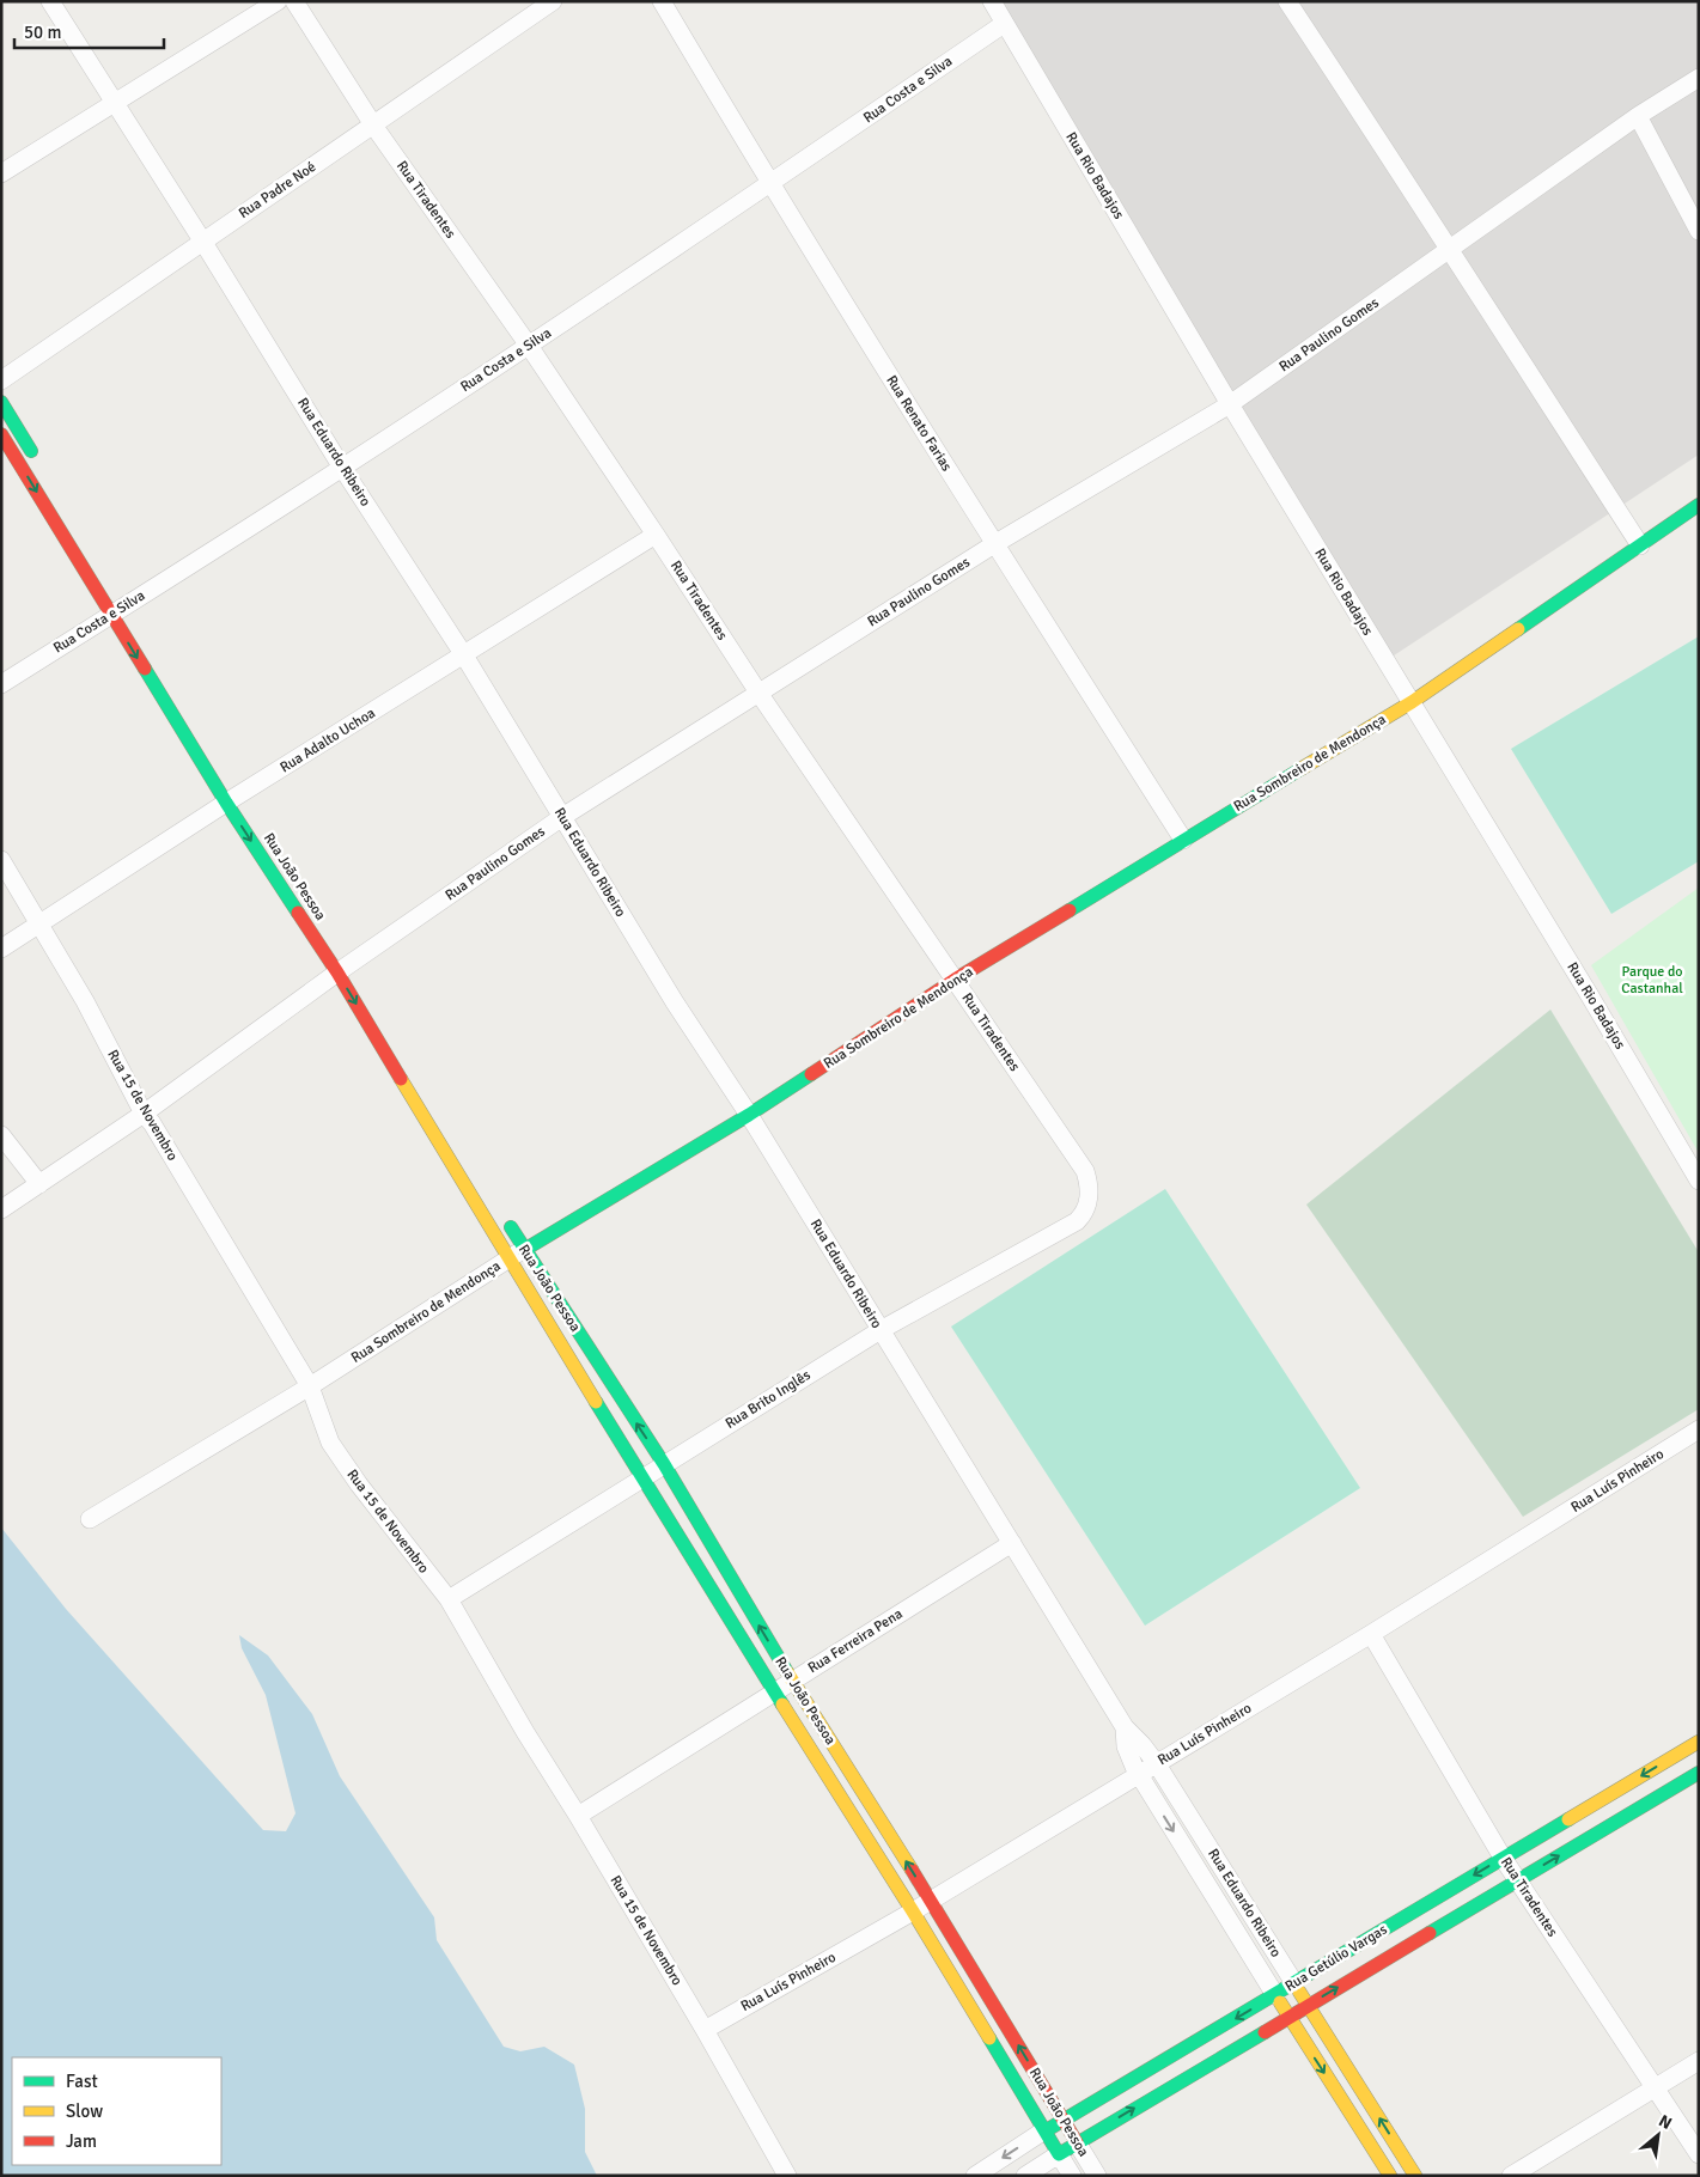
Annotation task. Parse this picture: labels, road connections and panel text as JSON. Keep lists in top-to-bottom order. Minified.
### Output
{"streets":{"street":["Rua Costa e Silva","Rua Rio Badajos","Rua Padre Noé","Rua Tiradentes","Rua Paulino Gomes","Rua Renato Farias","Rua Eduardo Ribeiro","Rua Adalto Uchoa","Rua Sombreiro de Mendonça","Rua João Pessoa","Rua 15 de Novembro","Rua Brito Inglês","Rua Luís Pinheiro","Rua Ferreira Pena","Rua Getúlio Vargas"]},"crossings":[["Rua Costa e Silva","Rua Rio Badajos"],["Rua Costa e Silva","Rua Tiradentes"],["Rua Costa e Silva","Rua Renato Farias"],["Rua Costa e Silva","Rua Eduardo Ribeiro"],["Rua Costa e Silva","Rua João Pessoa"],["Rua Rio Badajos","Rua Paulino Gomes"],["Rua Rio Badajos","Rua Sombreiro de Mendonça"],["Rua Padre Noé","Rua Tiradentes"],["Rua Padre Noé","Rua Eduardo Ribeiro"],["Rua Tiradentes","Rua Paulino Gomes"],["Rua Tiradentes","Rua Adalto Uchoa"],["Rua Tiradentes","Rua Sombreiro de Mendonça"],["Rua Tiradentes","Rua Brito Inglês"],["Rua Tiradentes","Rua Luís Pinheiro"],["Rua Tiradentes","Rua Getúlio Vargas"],["Rua Paulino Gomes","Rua Renato Farias"],["Rua Paulino Gomes","Rua Eduardo Ribeiro"],["Rua Paulino Gomes","Rua João Pessoa"],["Rua Paulino Gomes","Rua 15 de Novembro"],["Rua Renato Farias","Rua Sombreiro de Mendonça"],["Rua Eduardo Ribeiro","Rua Adalto Uchoa"],["Rua Eduardo Ribeiro","Rua Sombreiro de Mendonça"],["Rua Eduardo Ribeiro","Rua Brito Inglês"],["Rua Eduardo Ribeiro","Rua Luís Pinheiro"],["Rua Eduardo Ribeiro","Rua Ferreira Pena"],["Rua Eduardo Ribeiro","Rua Getúlio Vargas"],["Rua Adalto Uchoa","Rua João Pessoa"],["Rua Adalto Uchoa","Rua 15 de Novembro"],["Rua Sombreiro de Mendonça","Rua João Pessoa"],["Rua Sombreiro de Mendonça","Rua 15 de Novembro"],["Rua João Pessoa","Rua Brito Inglês"],["Rua João Pessoa","Rua Luís Pinheiro"],["Rua João Pessoa","Rua Ferreira Pena"],["Rua João Pessoa","Rua Getúlio Vargas"],["Rua 15 de Novembro","Rua Brito Inglês"],["Rua 15 de Novembro","Rua Luís Pinheiro"],["Rua 15 de Novembro","Rua Ferreira Pena"]],"parks":["Parque do Castanhal"],"legend":["Fast","Slow","Jam"],"scale_bar":"50 m","north":"top right"}
